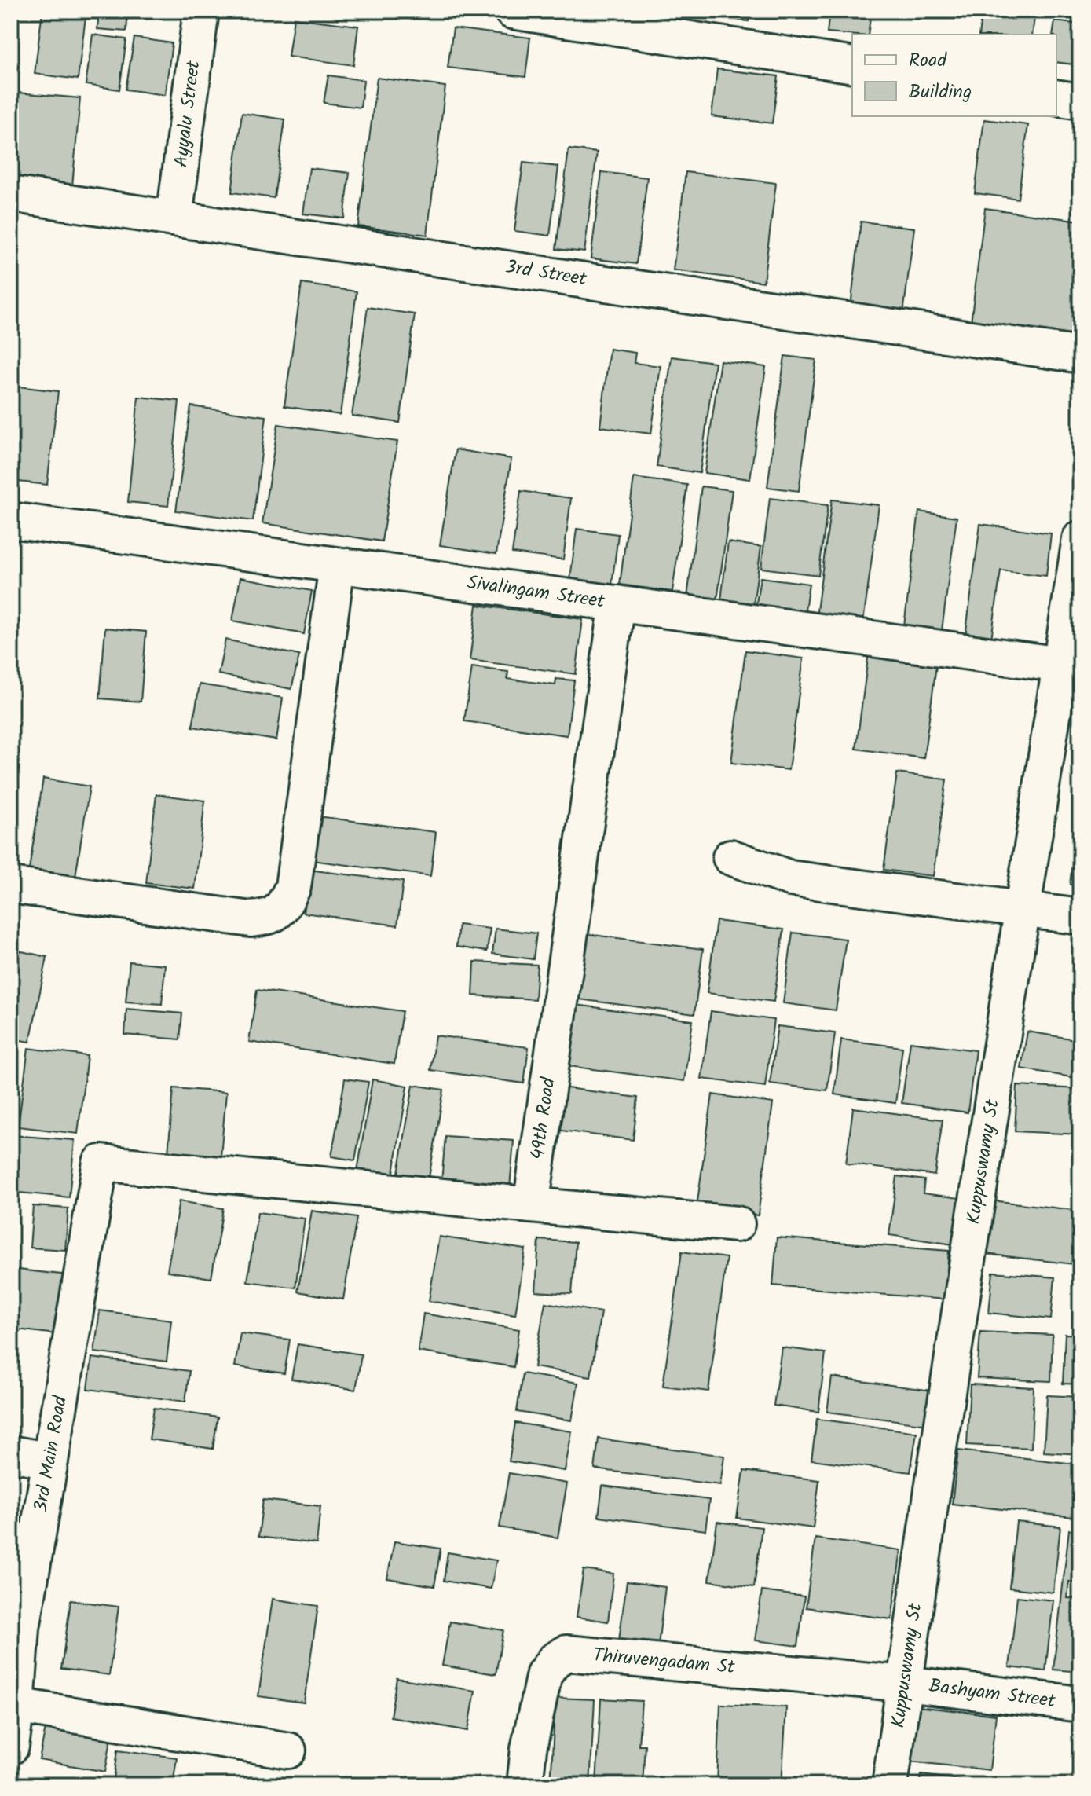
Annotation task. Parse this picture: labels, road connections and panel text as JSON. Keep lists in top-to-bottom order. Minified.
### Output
{"streets":{"street":["Ayyalu Street","3rd Street","Sivalingam Street","49th Road","Kuppuswamy St","3rd Main Road","Thiruvengadam St","Bashyam Street"]},"crossings":[["Ayyalu Street","3rd Street"],["Sivalingam Street","49th Road"],["Sivalingam Street","Kuppuswamy St"],["49th Road","3rd Main Road"],["Kuppuswamy St","Thiruvengadam St"],["Kuppuswamy St","Bashyam Street"],["Thiruvengadam St","Bashyam Street"]],"legend":["Road","Building"]}
